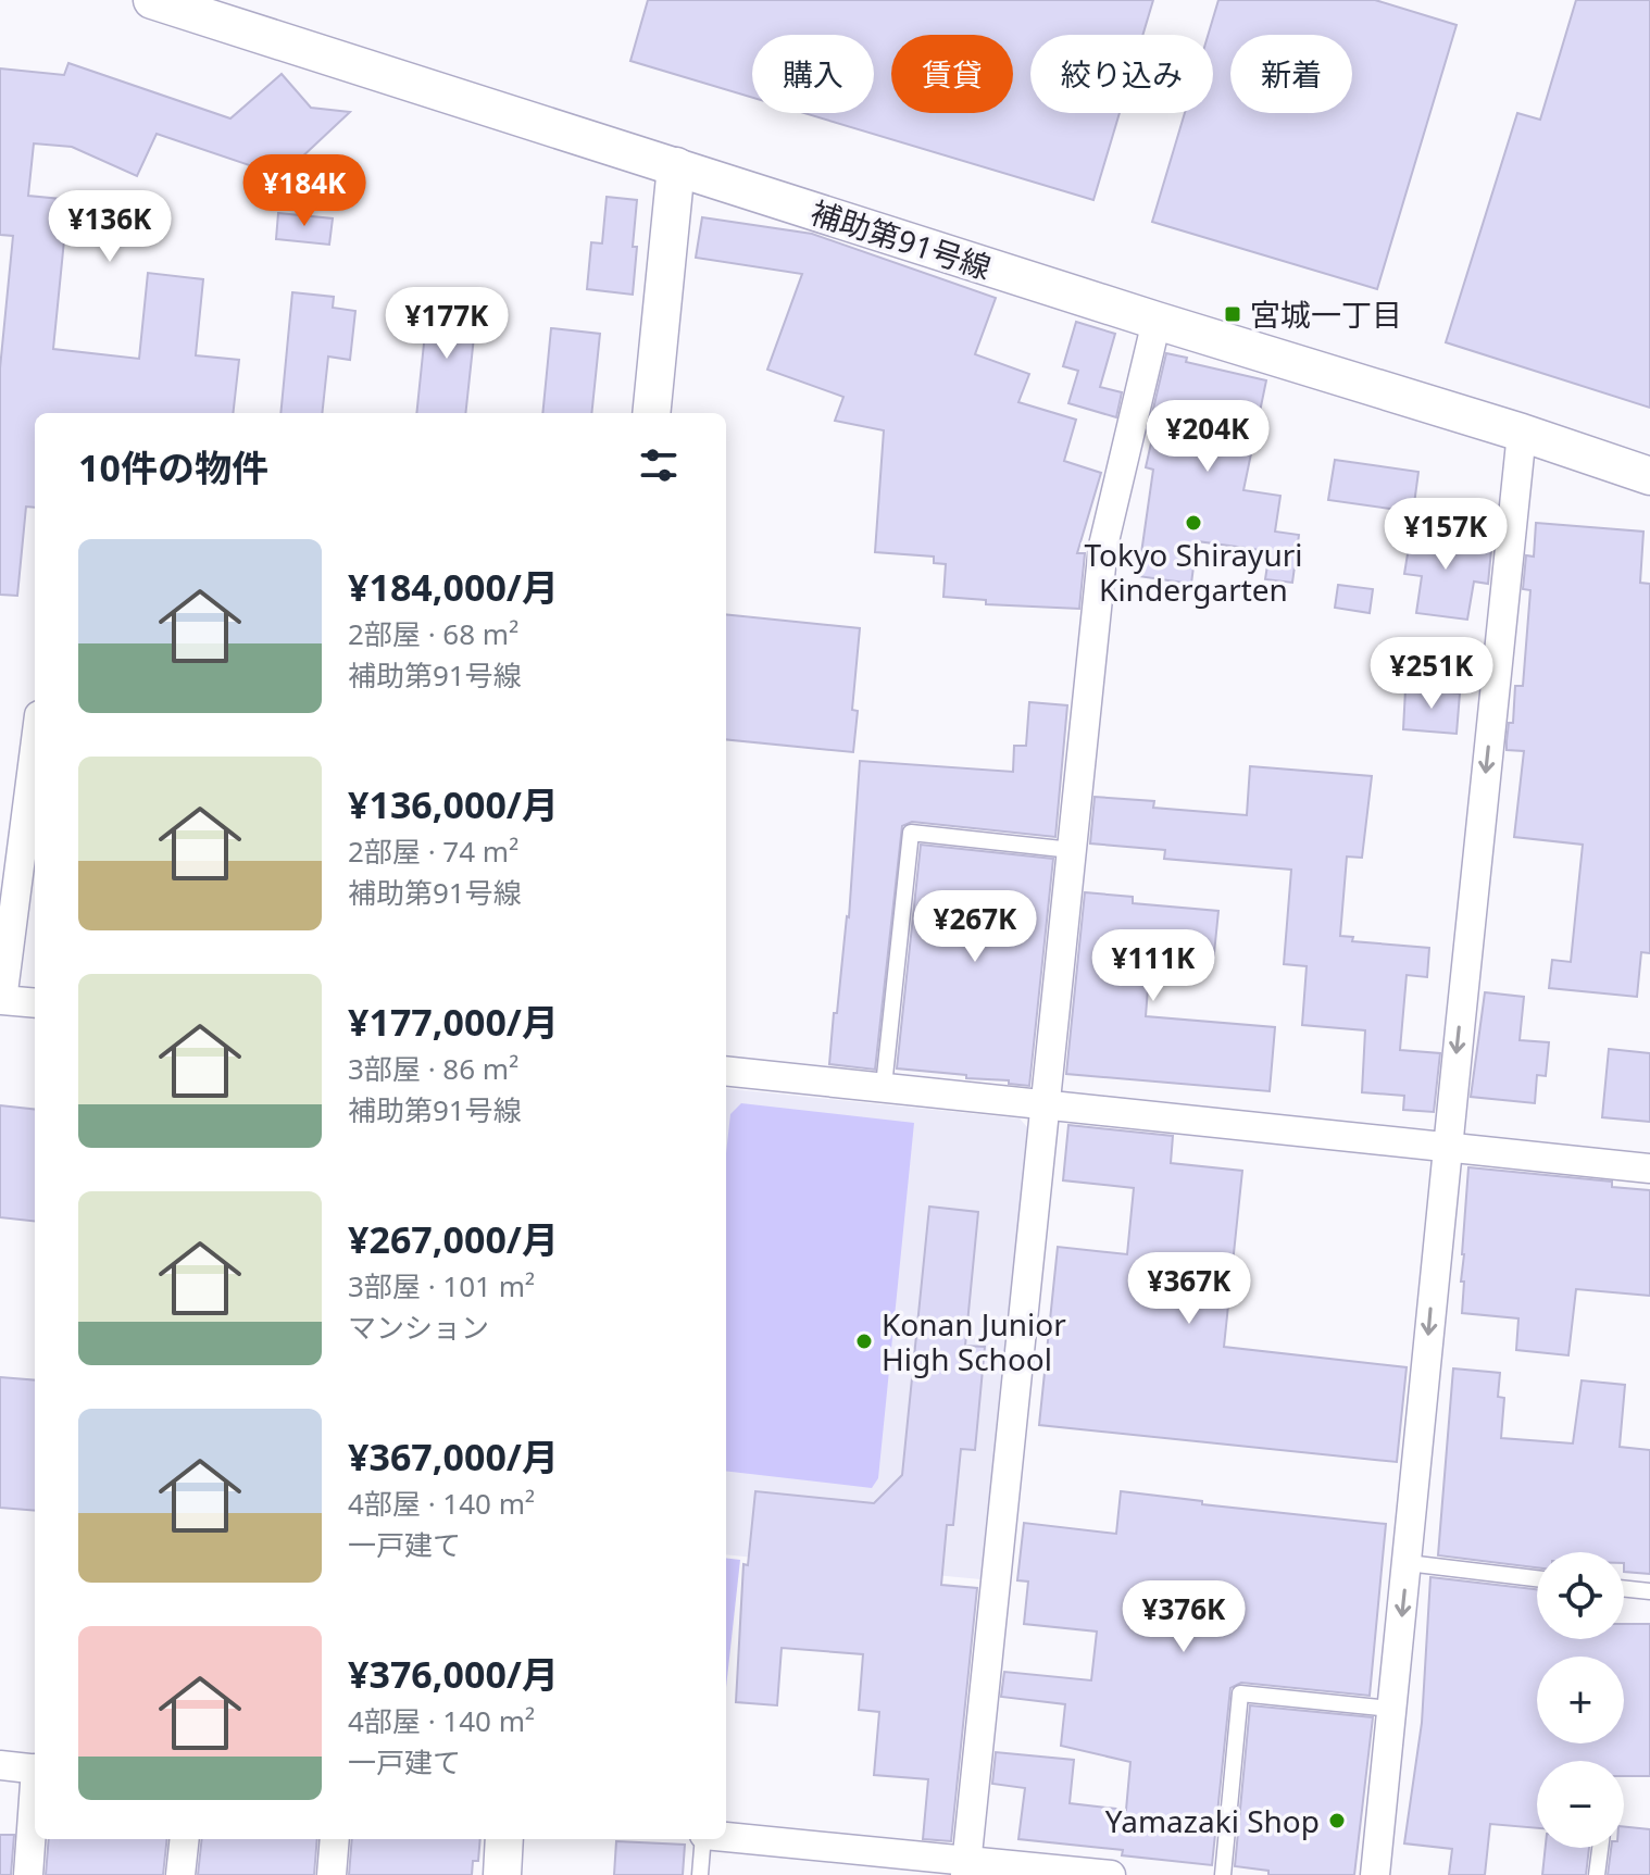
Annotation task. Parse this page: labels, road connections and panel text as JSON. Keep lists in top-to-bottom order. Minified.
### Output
{"streets":{"street":["補助第91号線"]},"places":{"transit":["宮城一丁目"],"other":["Tokyo Shirayuri Kindergarten","Konan Junior High School","Yamazaki Shop"]},"page":{"chip":["購入","賃貸","絞り込み","新着"],"price":["¥184K","¥136K","¥177K","¥204K","¥157K","¥251K","¥267K","¥111K","¥367K","¥376K"],"heading":"10件の物件","list":[{"name":"¥184,000/月","note":"2部屋 · 68 m² · 補助第91号線"},{"name":"¥136,000/月","note":"2部屋 · 74 m² · 補助第91号線"},{"name":"¥177,000/月","note":"3部屋 · 86 m² · 補助第91号線"},{"name":"¥267,000/月","note":"3部屋 · 101 m² · マンション"},{"name":"¥367,000/月","note":"4部屋 · 140 m² · 一戸建て"},{"name":"¥376,000/月","note":"4部屋 · 140 m² · 一戸建て"}],"map_buttons":["+","−"]}}
